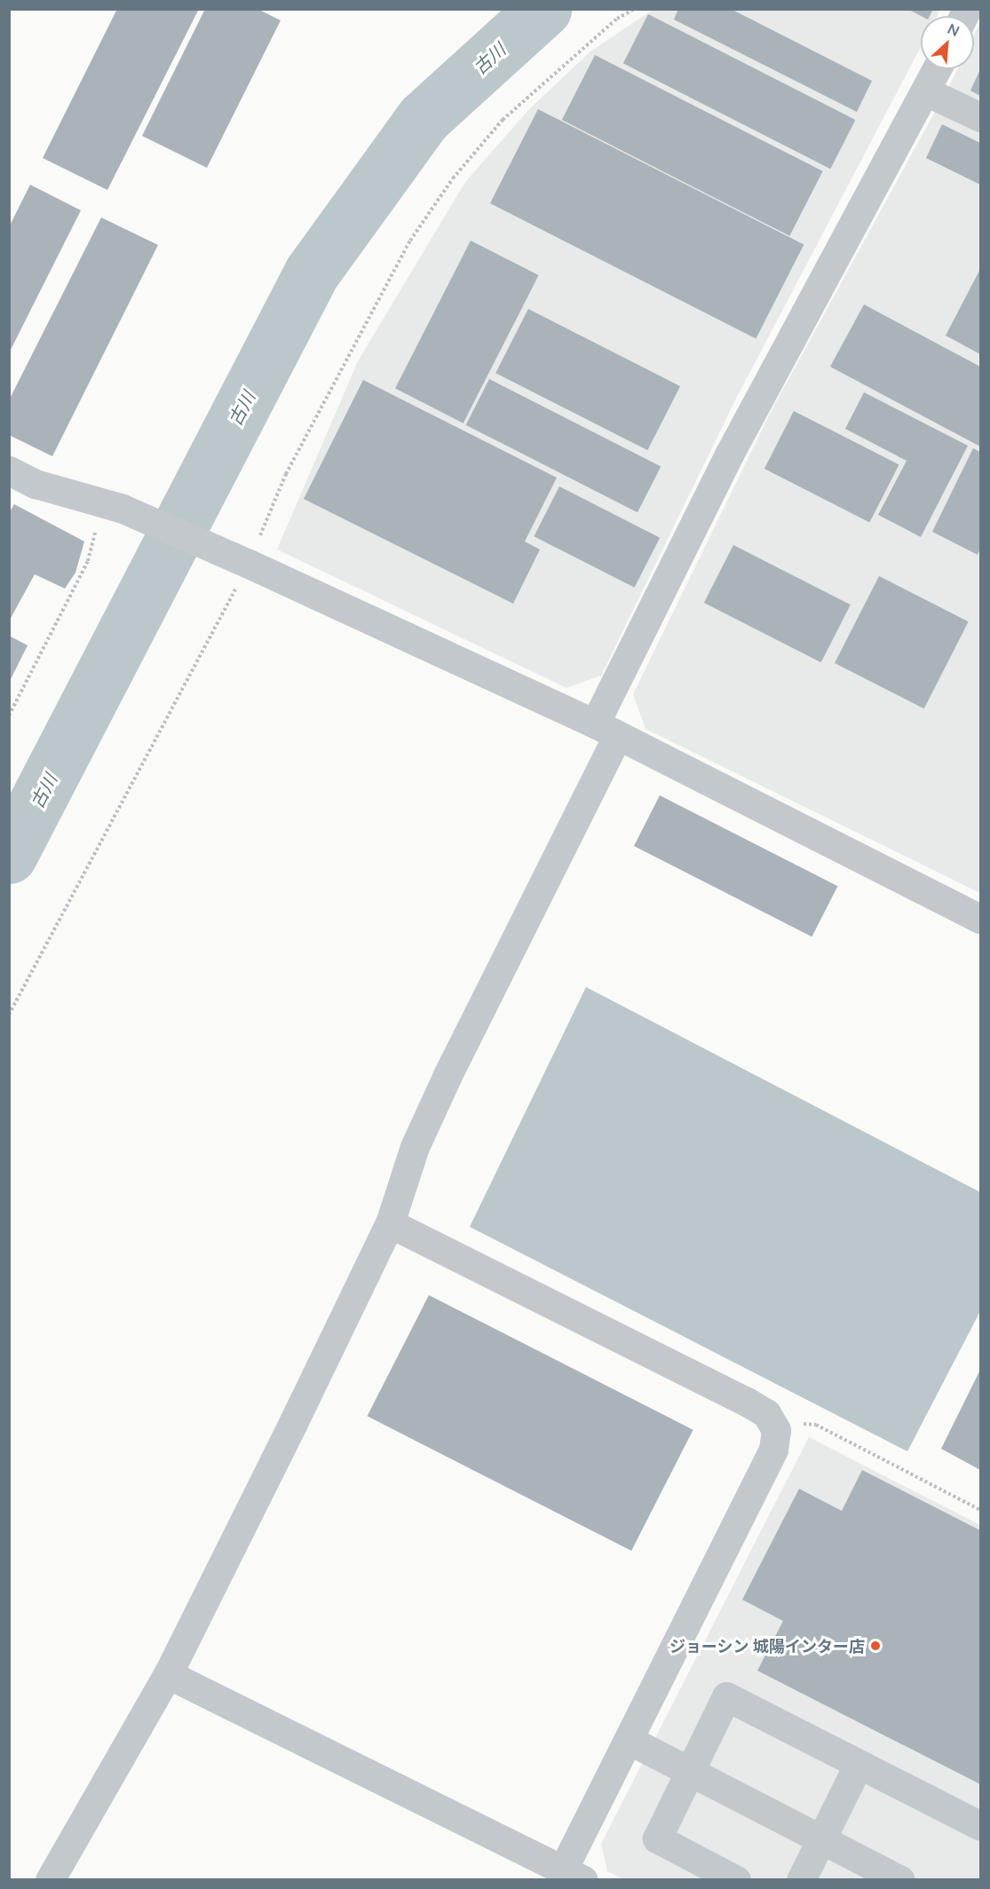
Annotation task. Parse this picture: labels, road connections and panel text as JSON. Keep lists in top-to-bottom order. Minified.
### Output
{"water":["古川"],"places":["ジョーシン 城陽インター店"],"north":"top right"}
